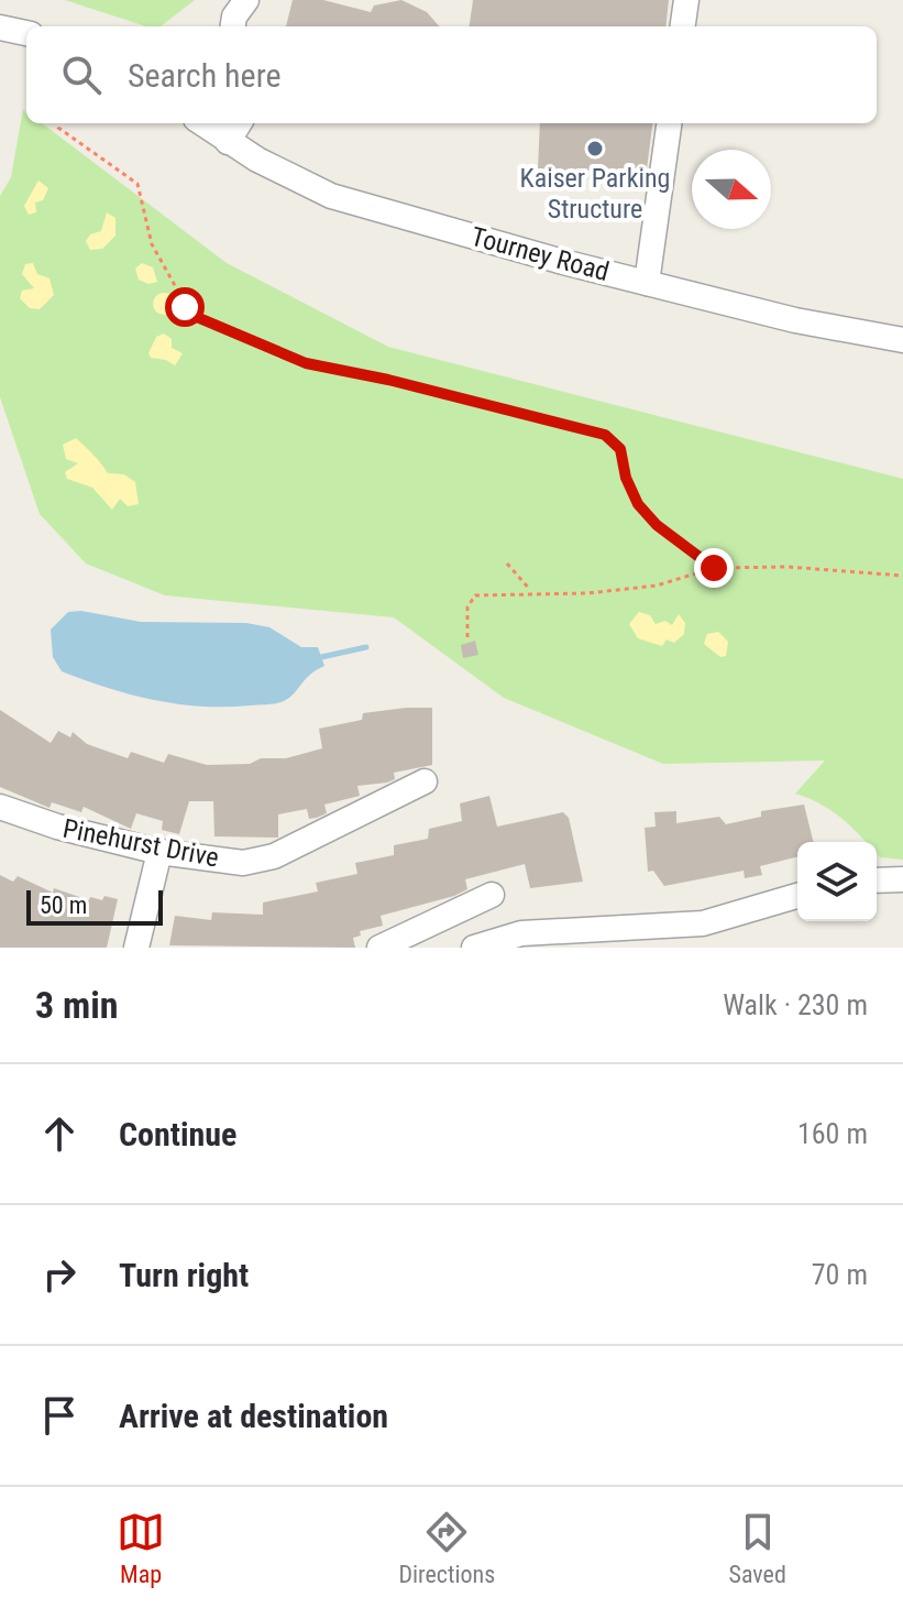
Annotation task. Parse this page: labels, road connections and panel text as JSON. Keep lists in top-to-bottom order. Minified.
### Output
{"streets":{"street":["Tourney Road","Pinehurst Drive"]},"places":["Kaiser Parking Structure"],"scale_bar":"50 m","north":"right","page":{"search":"Search here","scale":"50 m","heading":["3 min","Walk · 230 m"],"list":[["Continue","160 m"],["Turn right","70 m"],"Arrive at destination"],"nav":["Map","Directions","Saved"]}}
